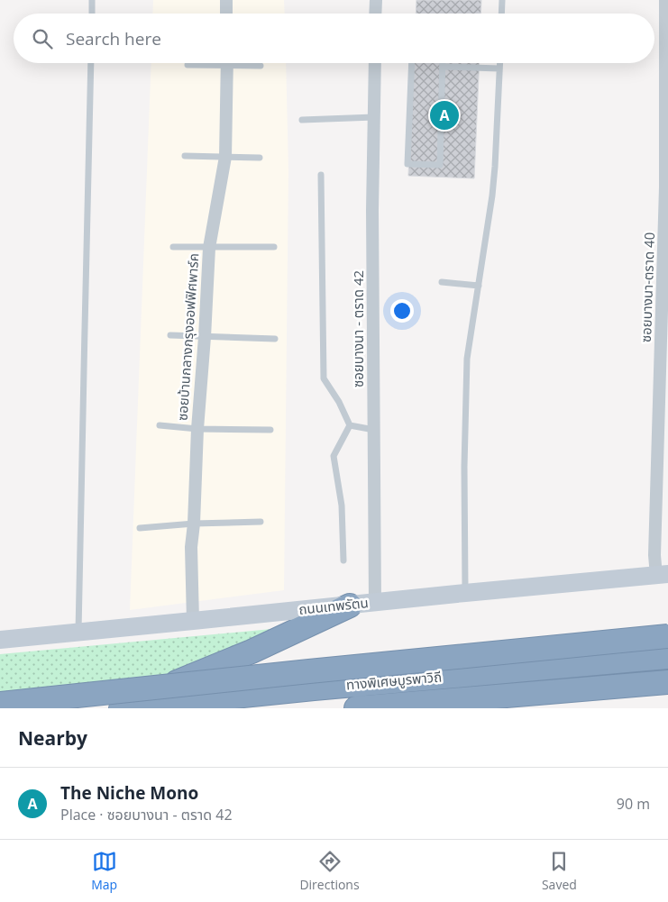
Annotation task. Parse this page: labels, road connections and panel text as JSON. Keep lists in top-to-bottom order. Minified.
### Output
{"streets":{"highway":["ทางพิเศษบูรพาวิถี"],"main road":["ถนนเทพรัตน"],"street":["ซอยบางนา-ตราด 40","ซอยบางนา - ตราด 42","ซอยบ้านกลางกรุงออฟฟิศพาร์ค"]},"crossings":[["ซอยบางนา-ตราด 40","ถนนเทพรัตน"],["ซอยบางนา - ตราด 42","ถนนเทพรัตน"],["ซอยบ้านกลางกรุงออฟฟิศพาร์ค","ถนนเทพรัตน"]],"page":{"search":"Search here","pins":"A","heading":"Nearby","list":[{"mark":"A","name":"The Niche Mono","note":"Place · ซอยบางนา - ตราด 42","value":"90 m"}],"nav":["Map","Directions","Saved"]}}
